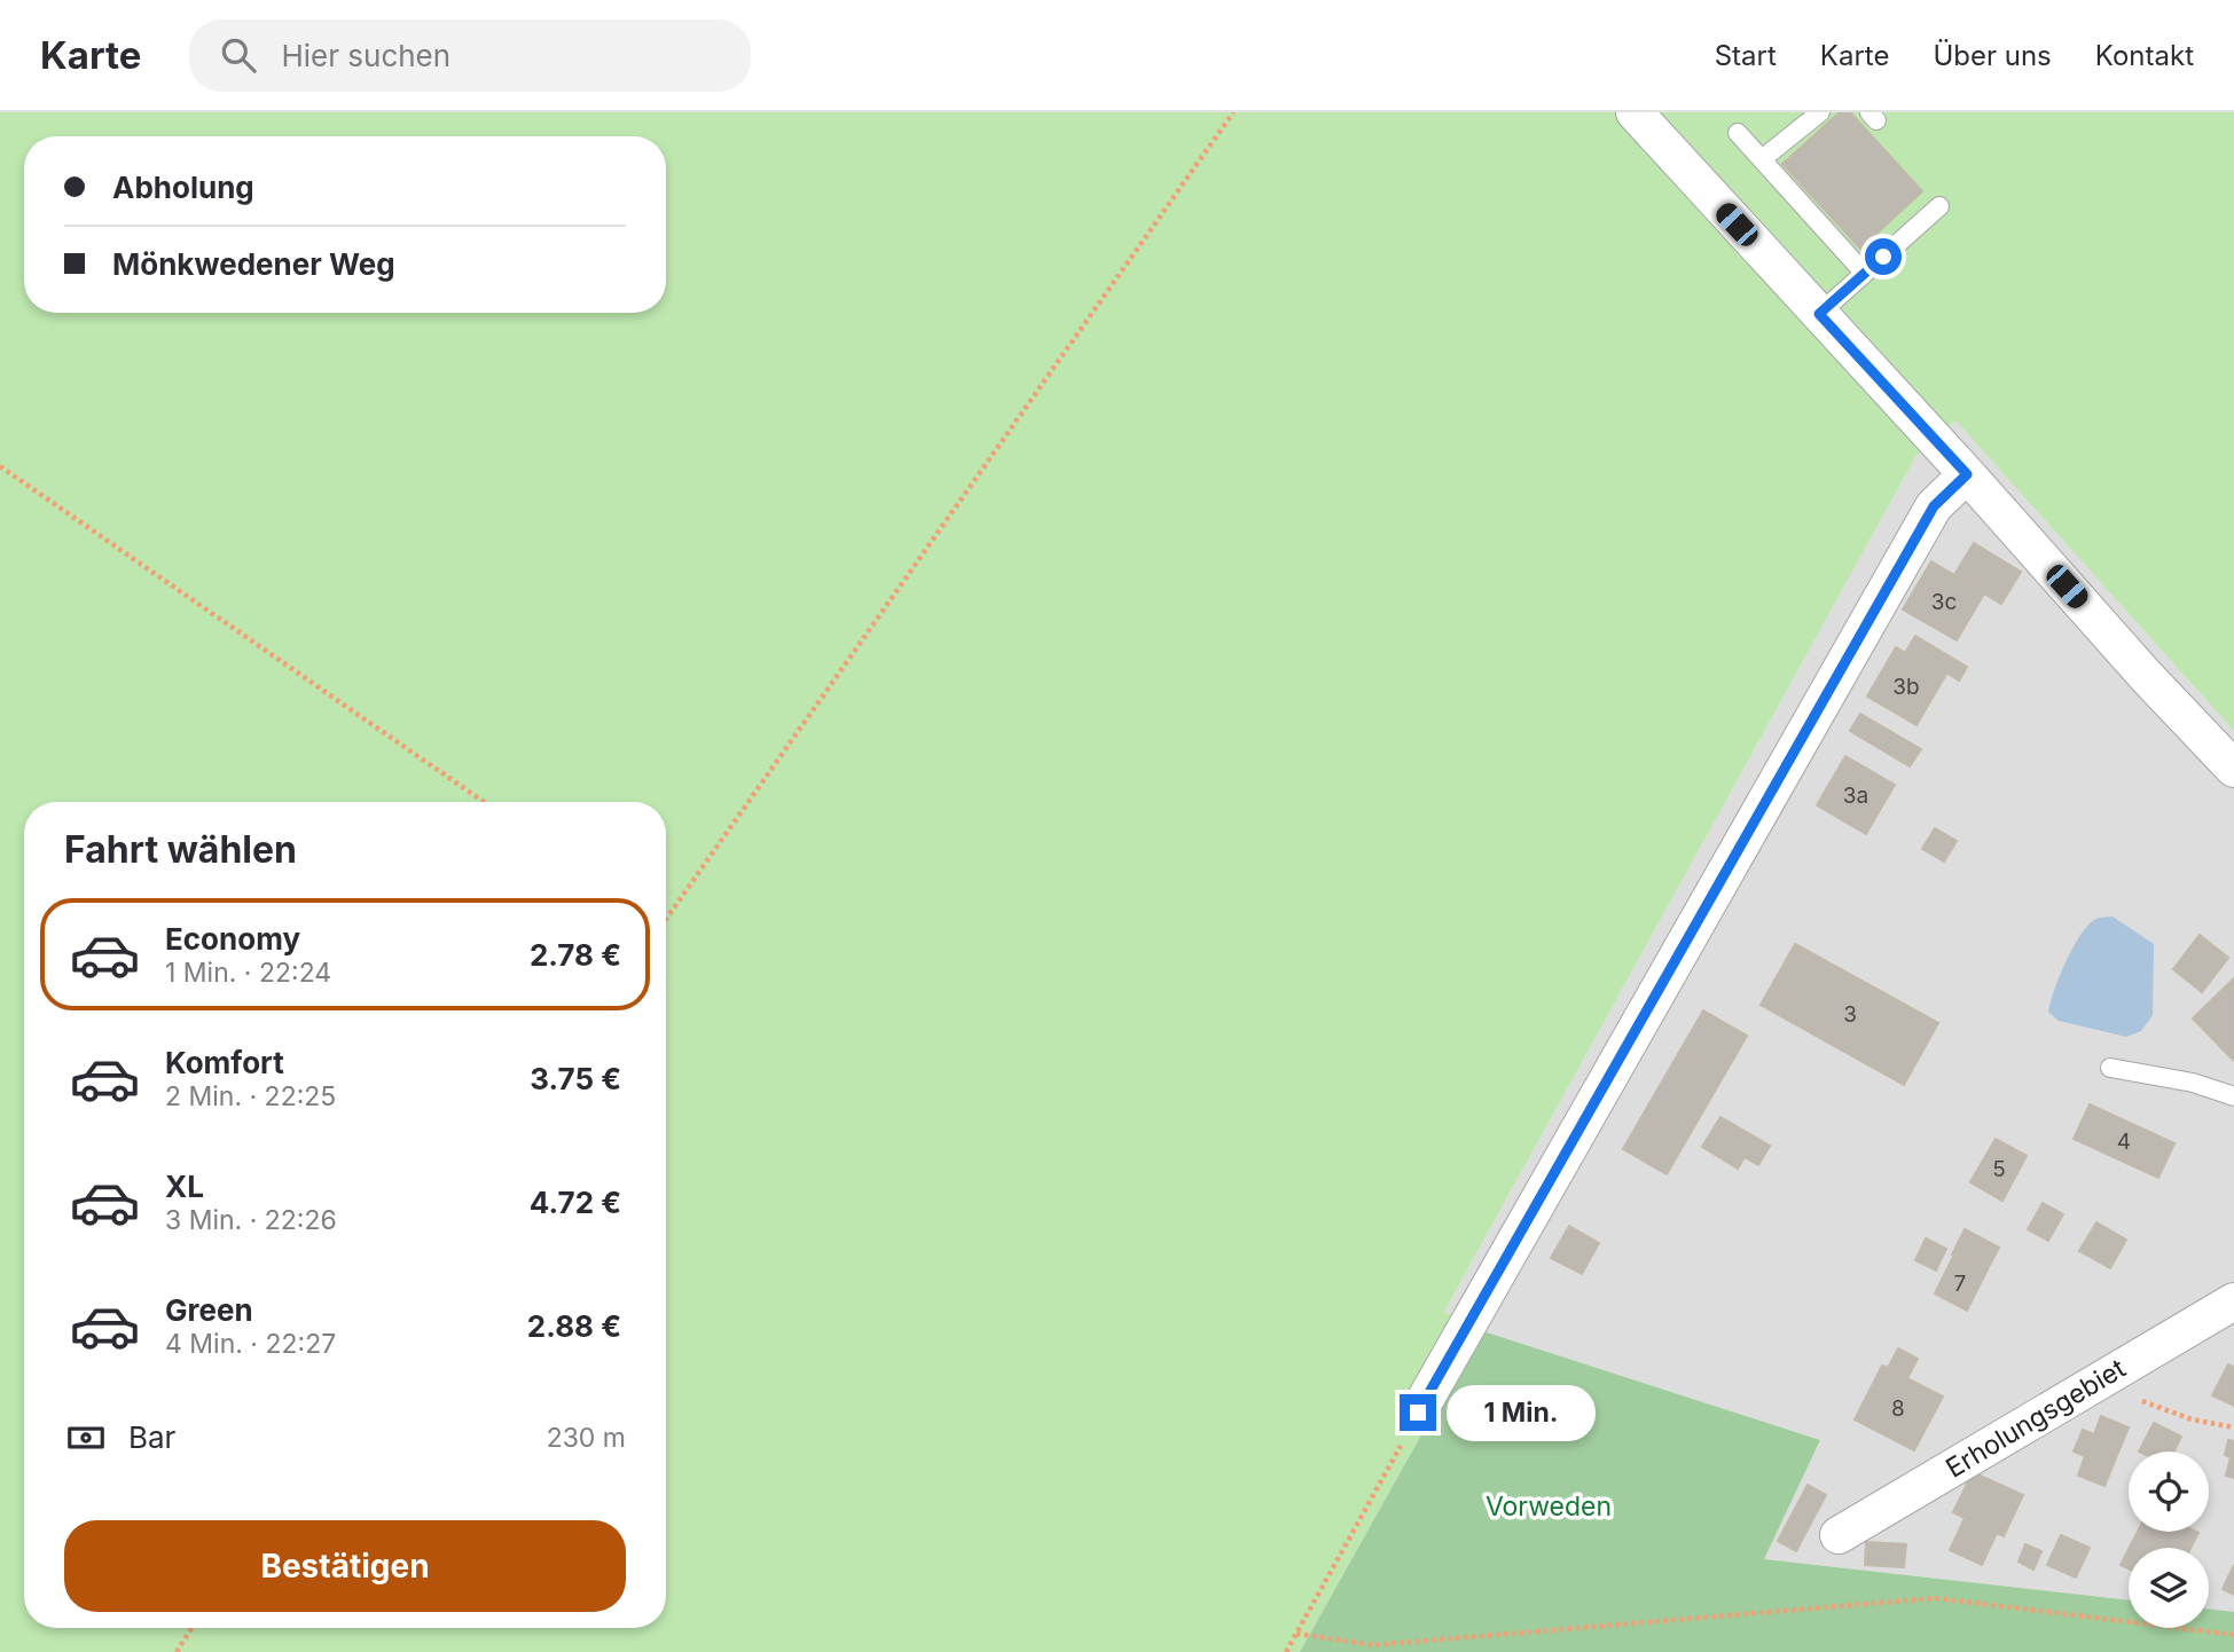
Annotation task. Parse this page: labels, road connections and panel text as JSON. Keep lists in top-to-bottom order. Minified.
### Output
{"streets":{"street":["Erholungsgebiet"]},"parks":["Vorweden"],"house_numbers":["3c","3b","3a","3","4","5","7","8"],"page":{"header":"Karte","search":"Hier suchen","nav":["Start","Karte","Über uns","Kontakt"],"banner":["Abholung","Mönkwedener Weg"],"heading":"Fahrt wählen","list":[{"name":"Economy","note":"1 Min. · 22:24","value":"2.78 €"},{"name":"Komfort","note":"2 Min. · 22:25","value":"3.75 €"},{"name":"XL","note":"3 Min. · 22:26","value":"4.72 €"},{"name":"Green","note":"4 Min. · 22:27","value":"2.88 €"}],"bubble":"1 Min.","pay":["Bar","230 m"],"buttons":"Bestätigen"}}
